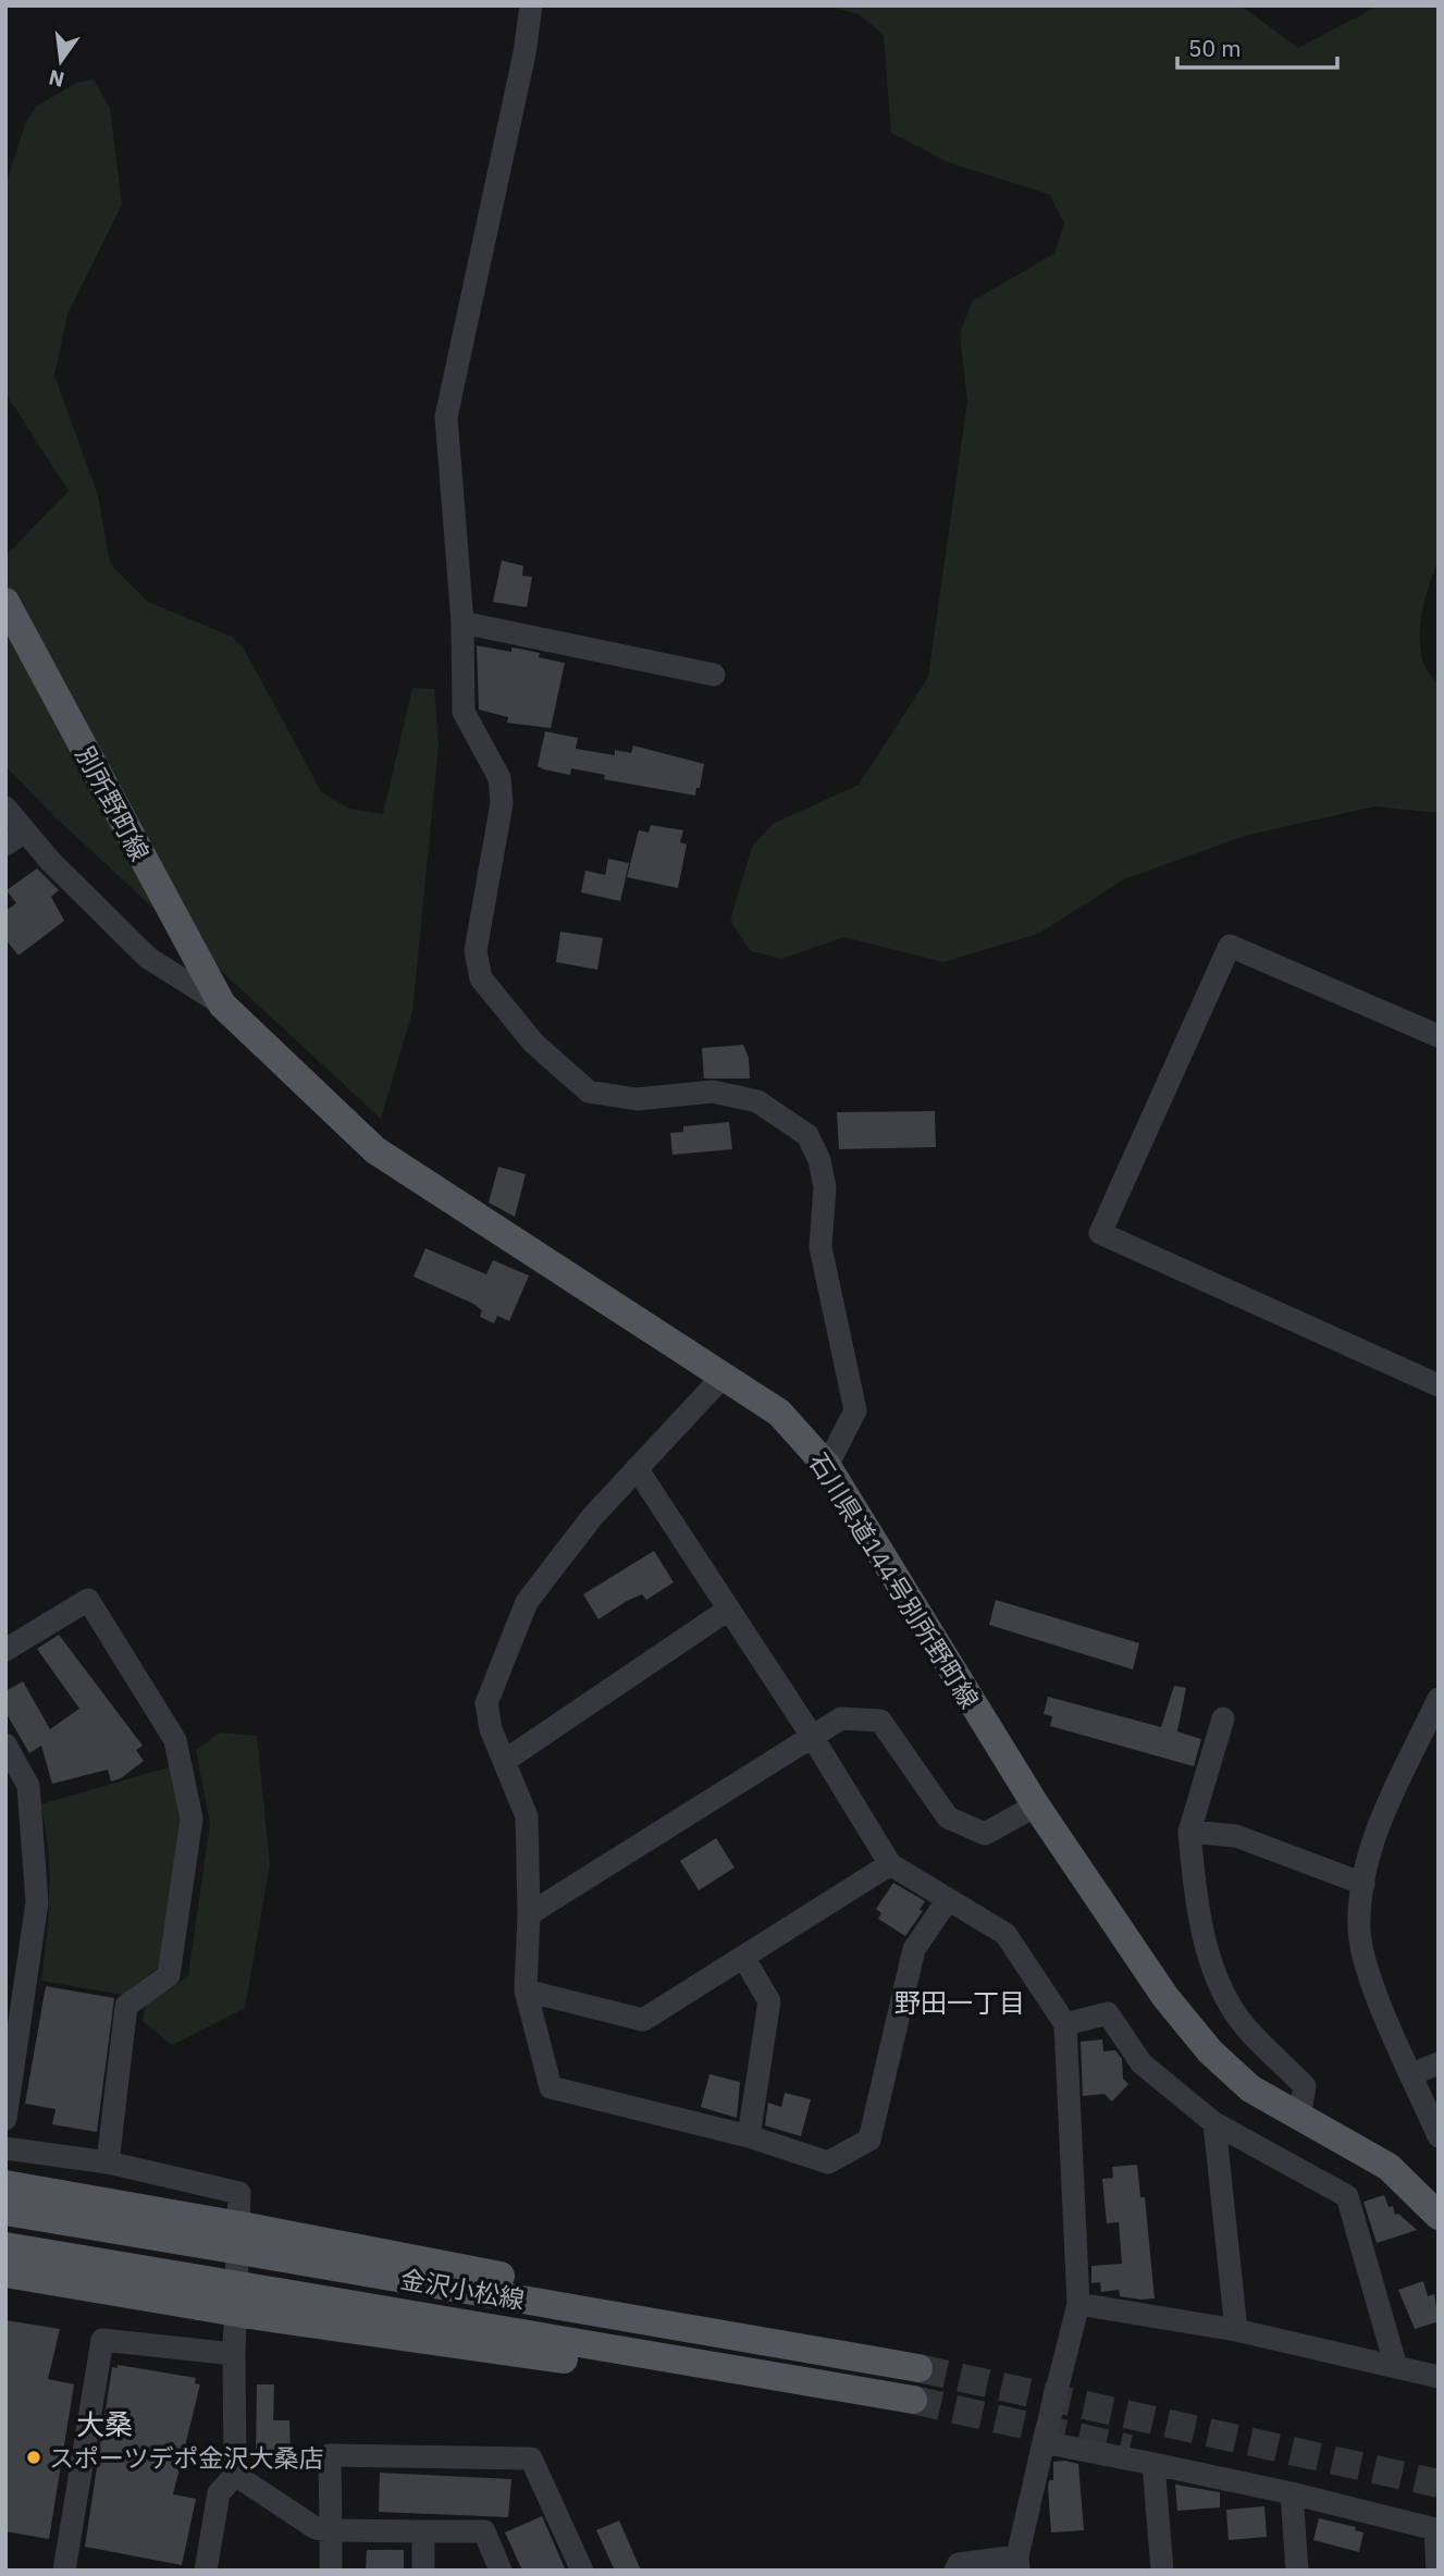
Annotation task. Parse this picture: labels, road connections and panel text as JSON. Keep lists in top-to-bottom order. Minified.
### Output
{"streets":{"main road":["別所野町線","石川県道144号別所野町線","金沢小松線"]},"crossings":[["別所野町線","石川県道144号別所野町線"]],"districts":["野田一丁目","大桑"],"places":["スポーツデポ金沢大桑店"],"scale_bar":"50 m","north":"bottom"}
